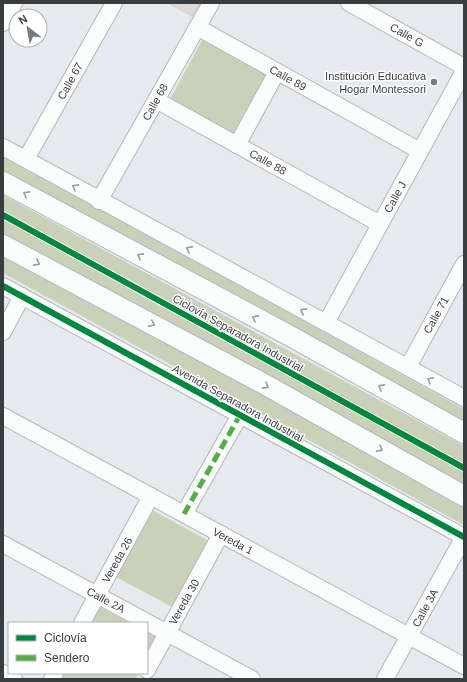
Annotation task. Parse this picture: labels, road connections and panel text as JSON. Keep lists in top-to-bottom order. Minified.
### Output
{"streets":{"street":["Calle G","Calle 89","Calle 67","Calle 68","Calle 88","Calle J","Calle 71","Avenida Separadora Industrial","Vereda 1","Vereda 26","Calle 2A","Vereda 30","Calle 3A"],"cycle path":["Ciclovía Separadora Industrial"]},"crossings":[["Calle 89","Calle 68"],["Calle 89","Calle J"],["Calle 68","Calle 88"],["Calle 88","Calle J"],["Avenida Separadora Industrial","Calle 3A"],["Vereda 1","Vereda 26"],["Vereda 1","Vereda 30"],["Vereda 1","Calle 3A"],["Vereda 26","Calle 2A"],["Calle 2A","Vereda 30"]],"places":["Institución Educativa Hogar Montessori"],"legend":["Ciclovía","Sendero"],"north":"top left"}
